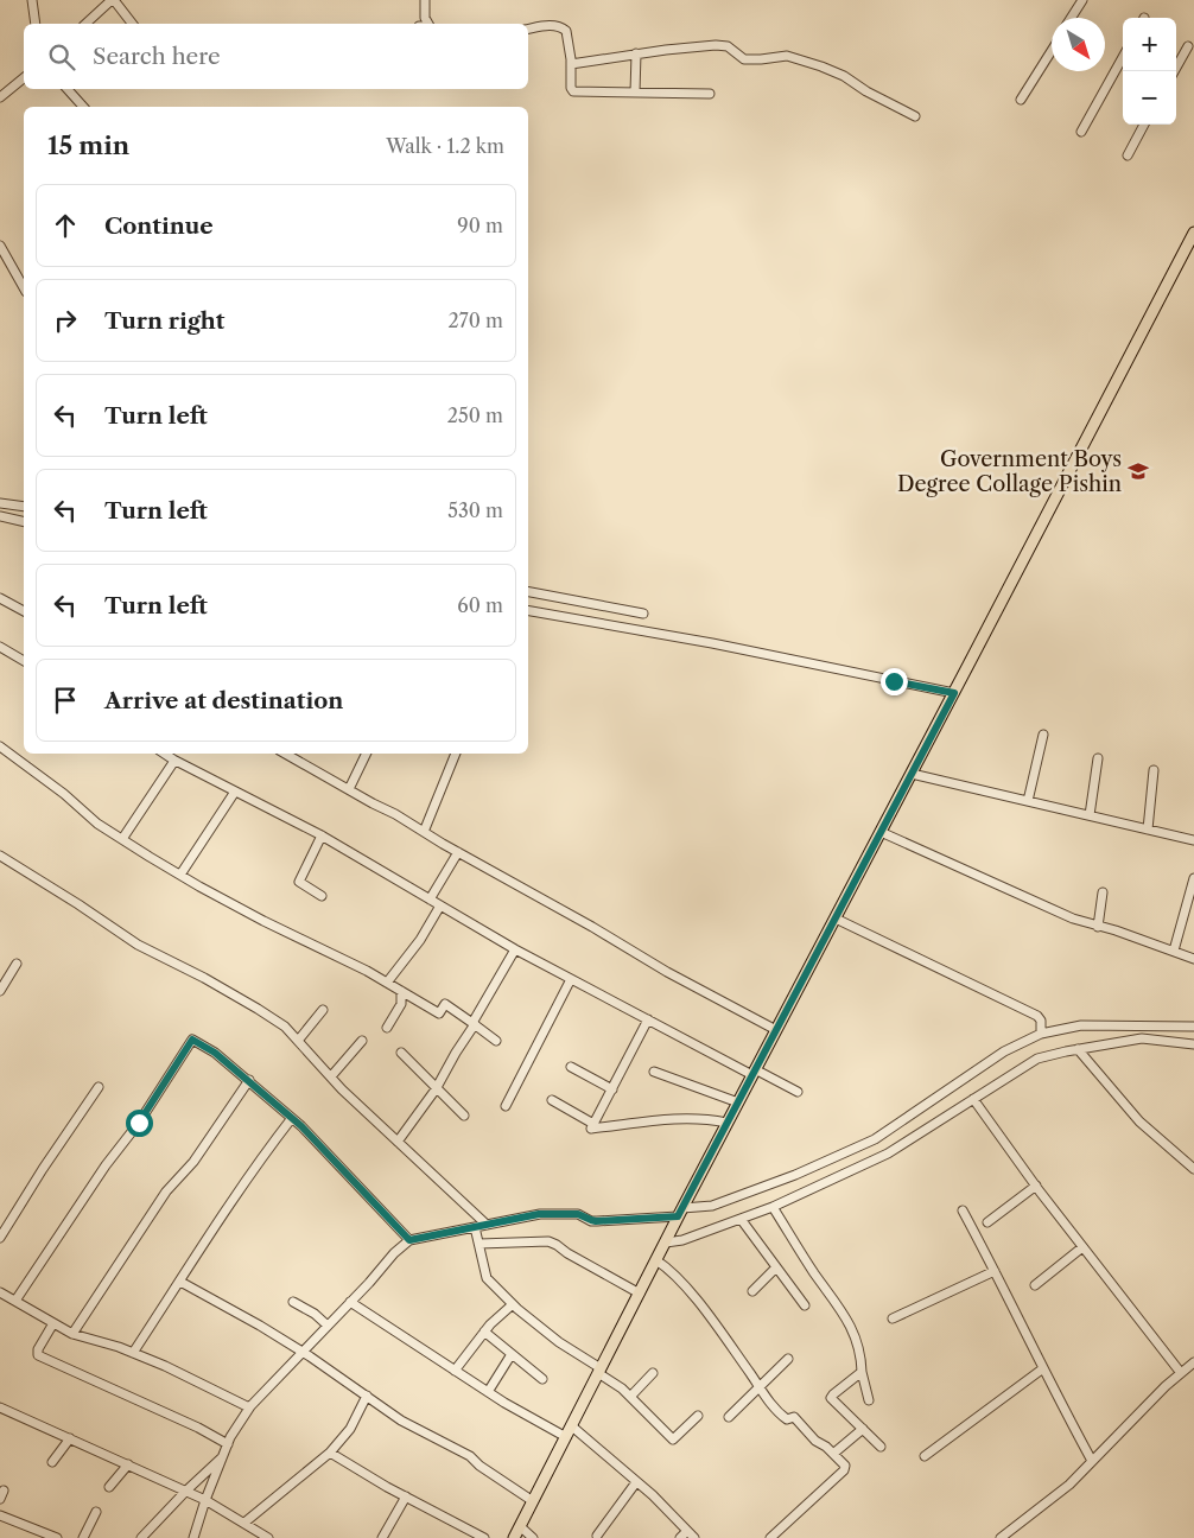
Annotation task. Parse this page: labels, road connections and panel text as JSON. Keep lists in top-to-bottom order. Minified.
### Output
{"places":{"school or university":["Government Boys Degree Collage Pishin"]},"north":"bottom right","page":{"map_buttons":["+","−"],"search":"Search here","heading":["15 min","Walk · 1.2 km"],"list":[["Continue","90 m"],["Turn right","270 m"],["Turn left","250 m"],["Turn left","530 m"],["Turn left","60 m"],"Arrive at destination"]}}
